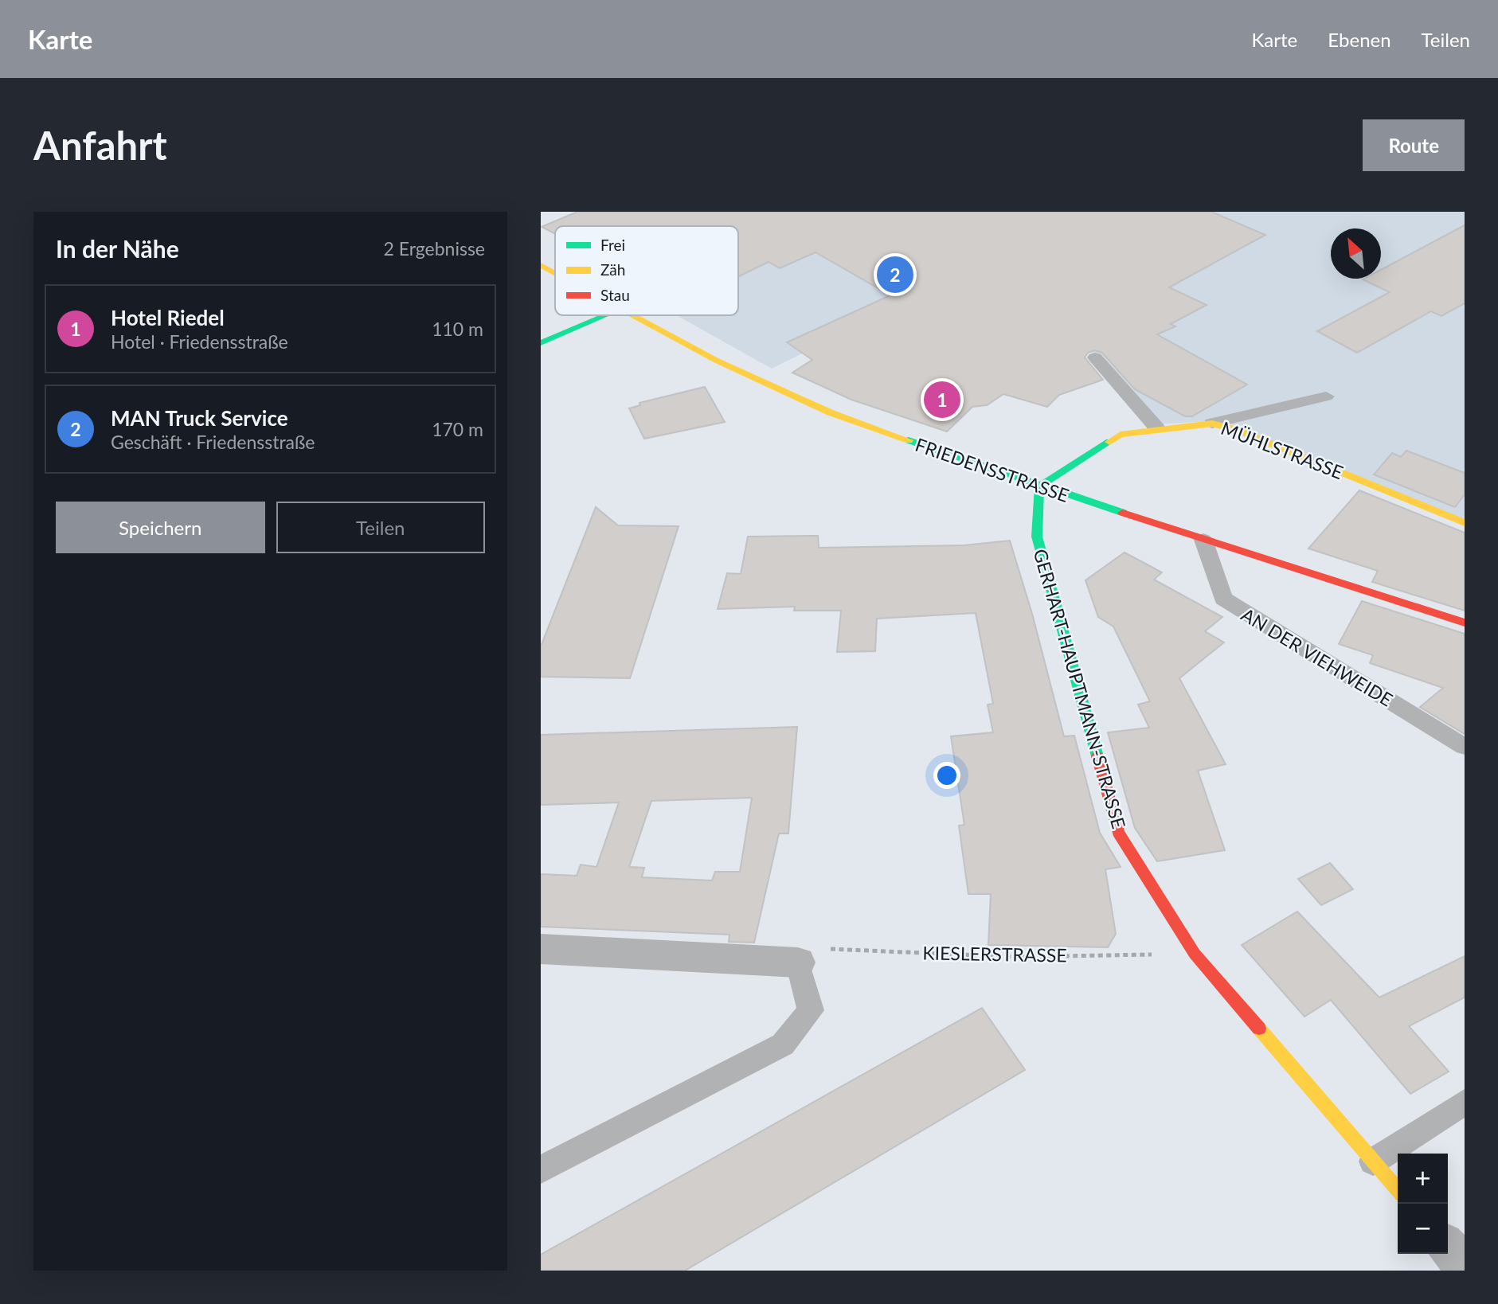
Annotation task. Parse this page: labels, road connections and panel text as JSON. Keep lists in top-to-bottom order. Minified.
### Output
{"streets":{"main road":["MÜHLSTRASSE","FRIEDENSSTRASSE","GERHART-HAUPTMANN-STRASSE"],"lane":["AN DER VIEHWEIDE"],"path":["KIESLERSTRASSE"]},"crossings":[["MÜHLSTRASSE","FRIEDENSSTRASSE"],["MÜHLSTRASSE","GERHART-HAUPTMANN-STRASSE"],["FRIEDENSSTRASSE","AN DER VIEHWEIDE"],["FRIEDENSSTRASSE","GERHART-HAUPTMANN-STRASSE"],["GERHART-HAUPTMANN-STRASSE","KIESLERSTRASSE"]],"legend":["Frei","Zäh","Stau"],"north":"top left","page":{"header":"Karte","nav":["Karte","Ebenen","Teilen"],"buttons":["Route",["Speichern","Teilen"]],"title":"Anfahrt","heading":["In der Nähe","2 Ergebnisse"],"pins":["2","1"],"list":[{"mark":"1","name":"Hotel Riedel","note":"Hotel · Friedensstraße","value":"110 m"},{"mark":"2","name":"MAN Truck Service","note":"Geschäft · Friedensstraße","value":"170 m"}],"map_buttons":["+","−"]}}
